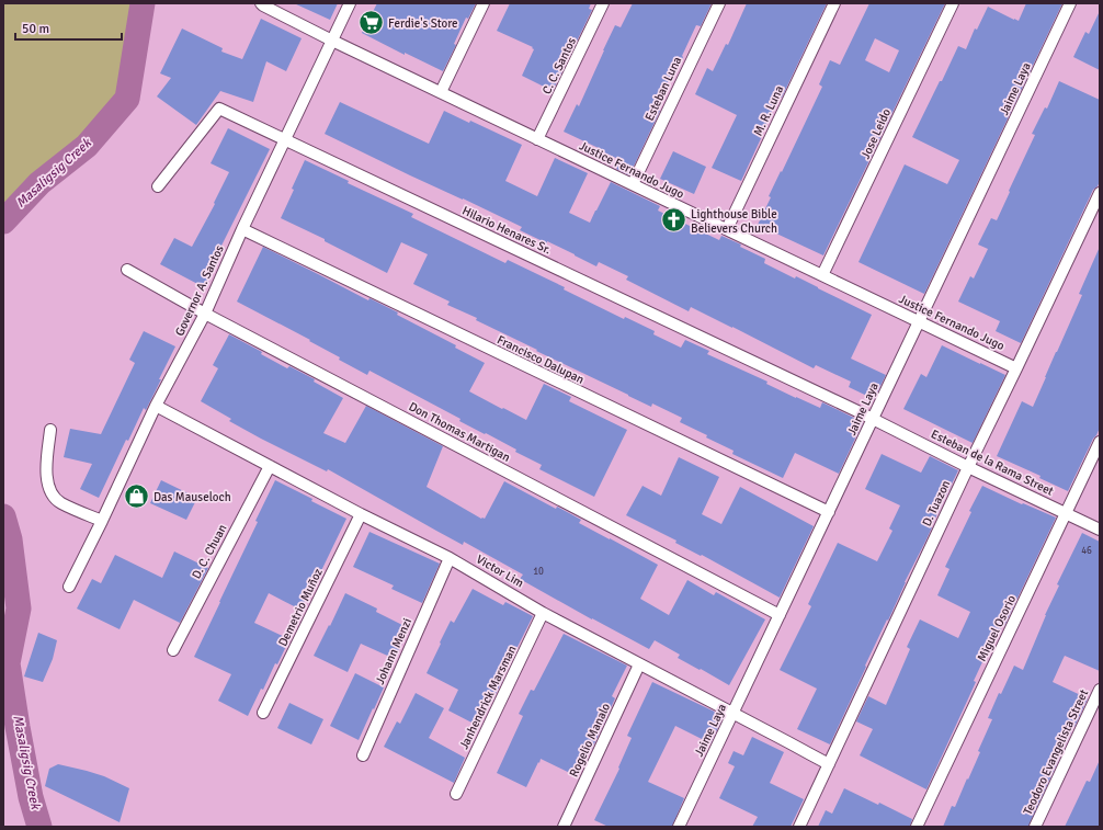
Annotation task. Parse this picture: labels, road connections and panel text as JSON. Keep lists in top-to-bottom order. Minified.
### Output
{"streets":{"street":["C. C. Santos","Esteban Luna","Jaime Laya","M. R. Luna","Jose Leido","Justice Fernando Jugo","Hilario Henares Sr.","Governor A. Santos","Francisco Dalupan","Don Thomas Martigan","Esteban de la Rama Street","D. Tuazon","D. C. Chuan","Victor Lim","Demetrio Muñoz","Miguel Osorio","Johann Menzi","Janhendrick Marsman","Rogelio Manalo","Teodoro Evangelista Street"]},"crossings":[["C. C. Santos","Justice Fernando Jugo"],["Esteban Luna","Justice Fernando Jugo"],["Jaime Laya","Justice Fernando Jugo"],["Jaime Laya","Hilario Henares Sr."],["Jaime Laya","Francisco Dalupan"],["Jaime Laya","Don Thomas Martigan"],["Jaime Laya","Esteban de la Rama Street"],["Jaime Laya","Victor Lim"],["M. R. Luna","Justice Fernando Jugo"],["Jose Leido","Justice Fernando Jugo"],["Justice Fernando Jugo","Governor A. Santos"],["Justice Fernando Jugo","D. Tuazon"],["Hilario Henares Sr.","Governor A. Santos"],["Hilario Henares Sr.","Esteban de la Rama Street"],["Governor A. Santos","Francisco Dalupan"],["Governor A. Santos","Don Thomas Martigan"],["Governor A. Santos","Victor Lim"],["Esteban de la Rama Street","D. Tuazon"],["Esteban de la Rama Street","Miguel Osorio"],["D. Tuazon","Victor Lim"],["D. C. Chuan","Victor Lim"],["Victor Lim","Demetrio Muñoz"],["Victor Lim","Johann Menzi"],["Victor Lim","Janhendrick Marsman"],["Victor Lim","Rogelio Manalo"]],"water":["Masaligsig Creek"],"places":{"supermarket":["Ferdie's Store"],"church":["Lighthouse Bible Believers Church"],"shop":["Das Mauseloch"]},"house_numbers":["46","10"],"scale_bar":"50 m"}
